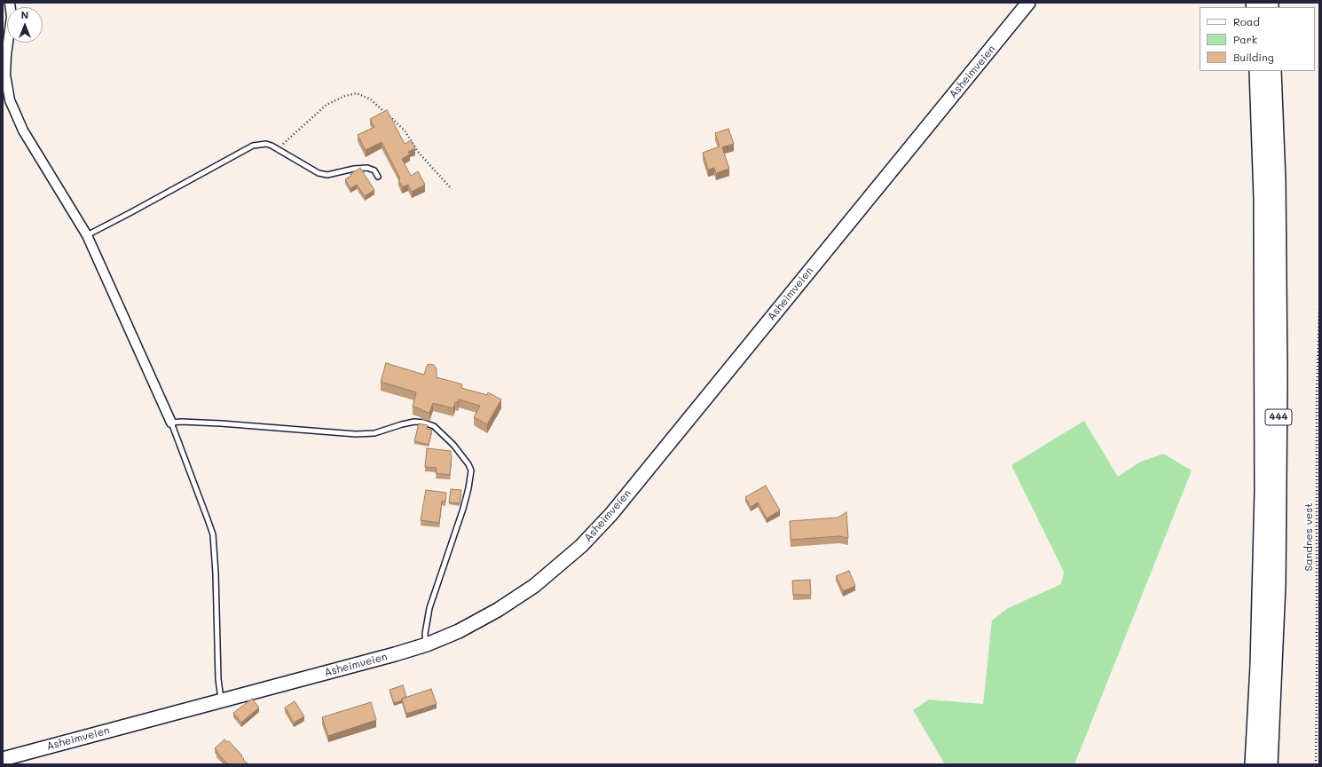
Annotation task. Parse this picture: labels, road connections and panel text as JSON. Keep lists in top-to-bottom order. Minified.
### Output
{"streets":{"highway":["444"],"main road":["Asheimveien"],"path":["Sandnes vest"]},"legend":["Road","Park","Building"],"north":"top"}
